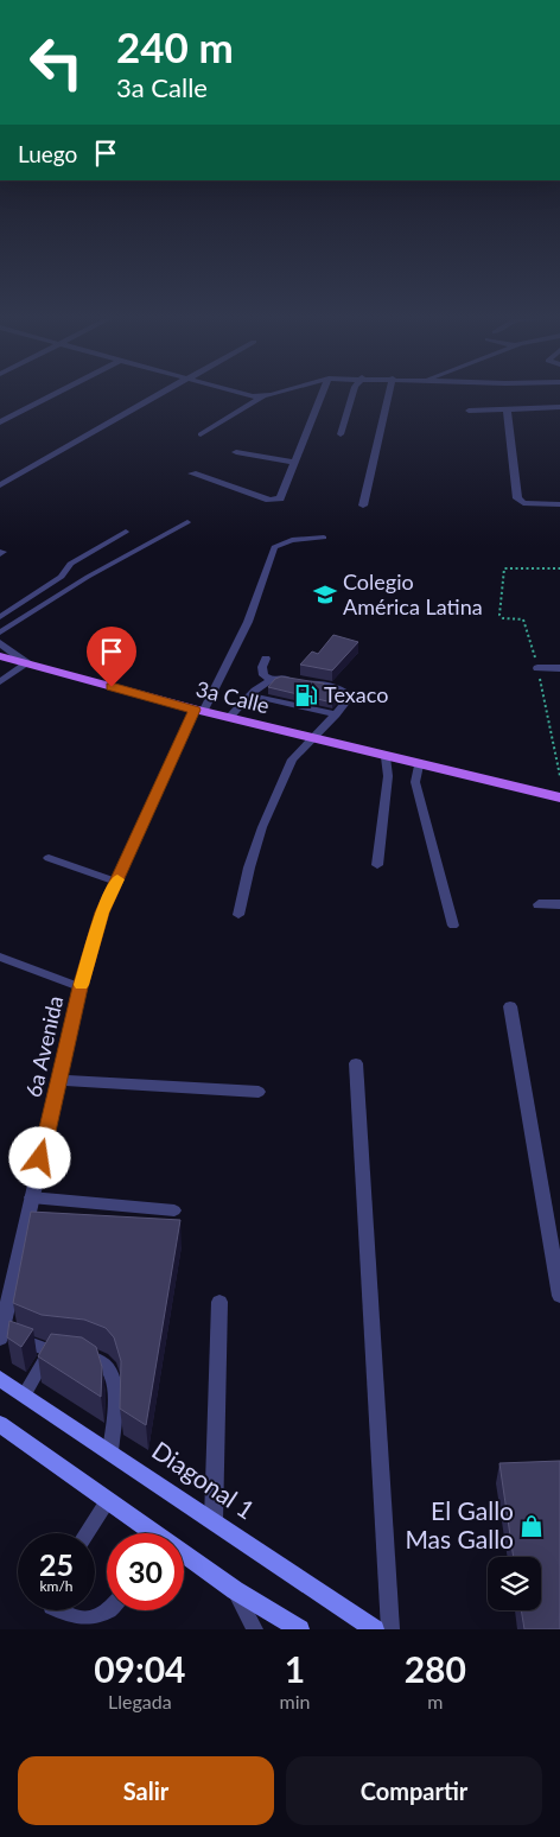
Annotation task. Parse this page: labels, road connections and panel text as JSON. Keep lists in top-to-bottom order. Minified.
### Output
{"streets":{"main road":["3a Calle","Diagonal 1"],"street":["6a Avenida"]},"crossings":[["3a Calle","6a Avenida"]],"places":{"school or university":["Colegio América Latina"],"fuel station":["Texaco"],"shop":["El Gallo Mas Gallo"]},"page":{"turn":["240 m","3a Calle"],"then":"Luego","speed":"25 km/h","limit":"30","eta":["09:04","Llegada","1","min","280","m"],"buttons":["Salir","Compartir"]}}
